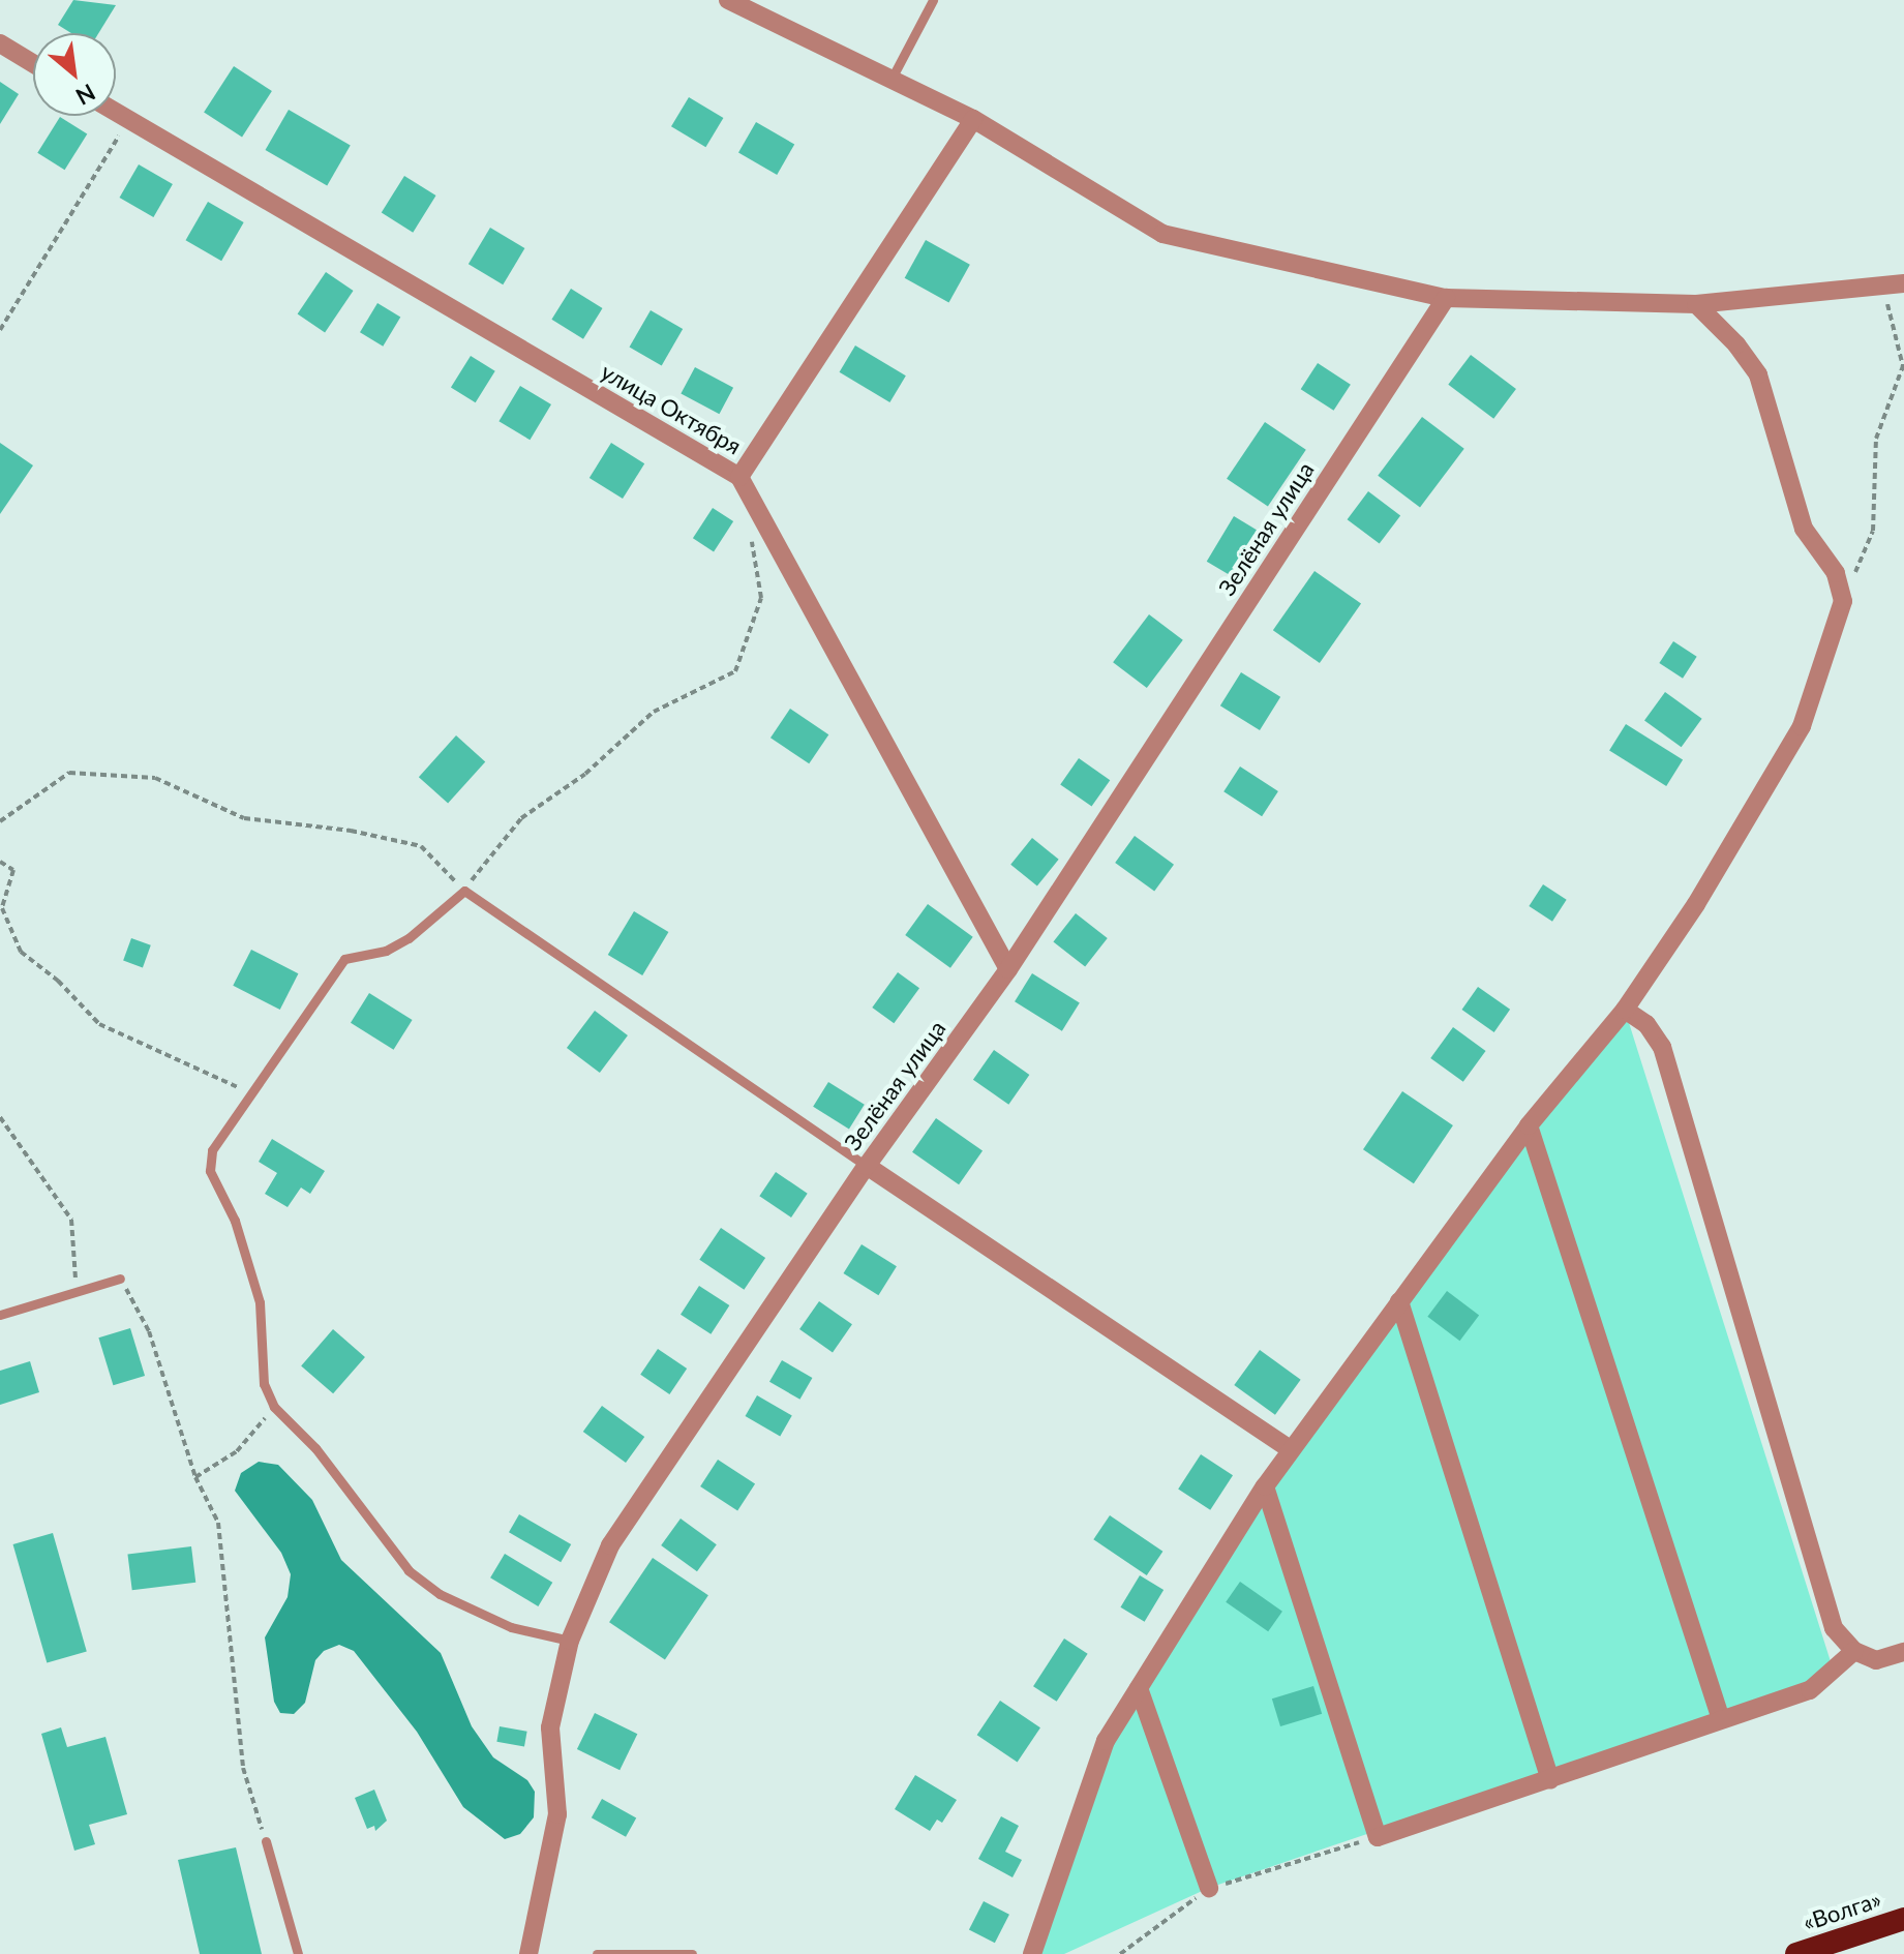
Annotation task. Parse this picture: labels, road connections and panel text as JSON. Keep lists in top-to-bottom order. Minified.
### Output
{"streets":{"highway":["«Волга»"],"street":["улица Октября","Зелёная улица"]},"crossings":[["улица Октября","Зелёная улица"]],"north":"bottom right"}
